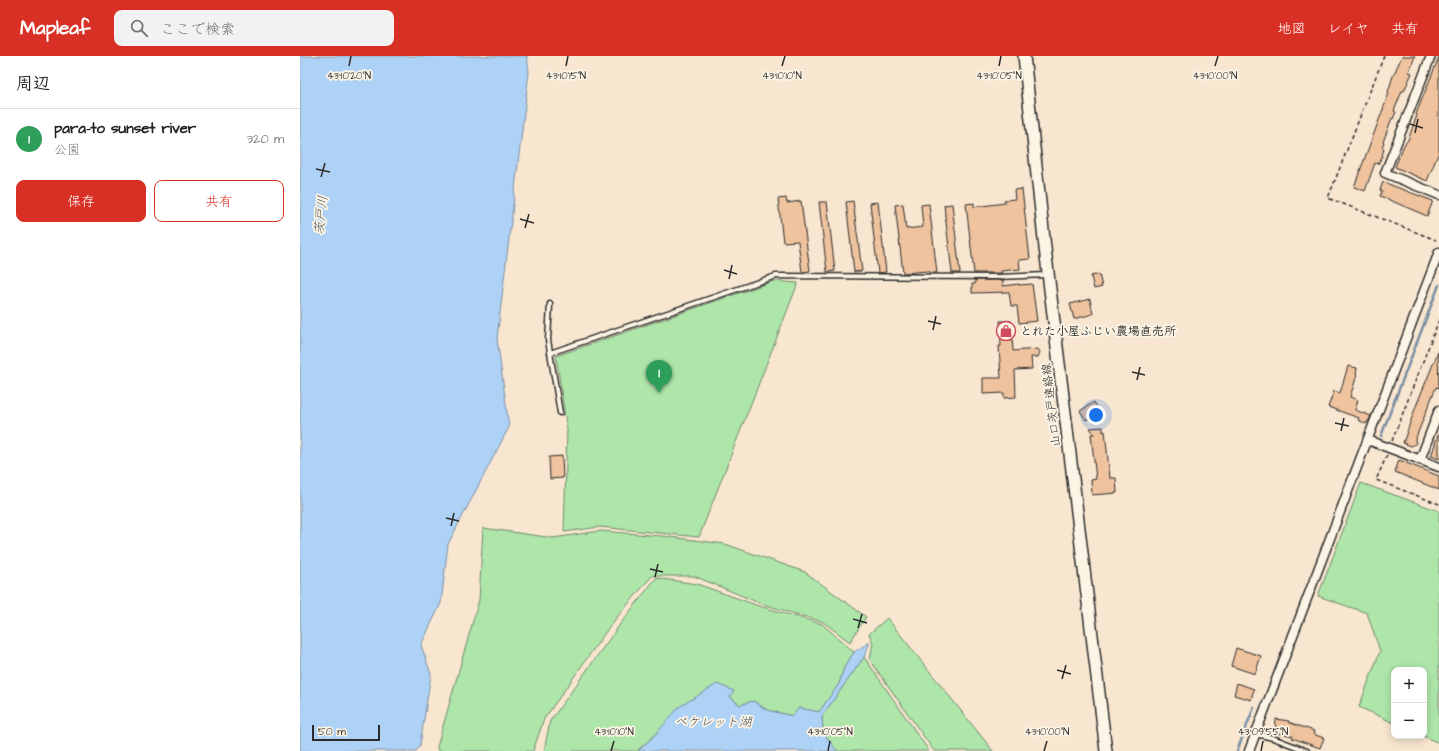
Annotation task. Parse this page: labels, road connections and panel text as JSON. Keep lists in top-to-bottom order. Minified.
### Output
{"streets":{"street":["山口茨戸連絡線"]},"water":["茨戸川","ペケレット湖"],"places":{"shop":["とれた小屋ふじい農場直売所"]},"scale_bar":"50 m","page":{"header":"Mapleaf","search":"ここで検索","nav":["地図","レイヤ","共有"],"heading":"周辺","list":[{"mark":"1","name":"para-to sunset river","note":"公園","value":"320 m"}],"buttons":["保存","共有"],"pins":"1","map_buttons":["+","−"],"scale":"50 m"},"coordinates":["43°10'20\"N","43°10'15\"N","43°10'10\"N","43°10'05\"N","43°10'00\"N","43°09'55\"N"]}
